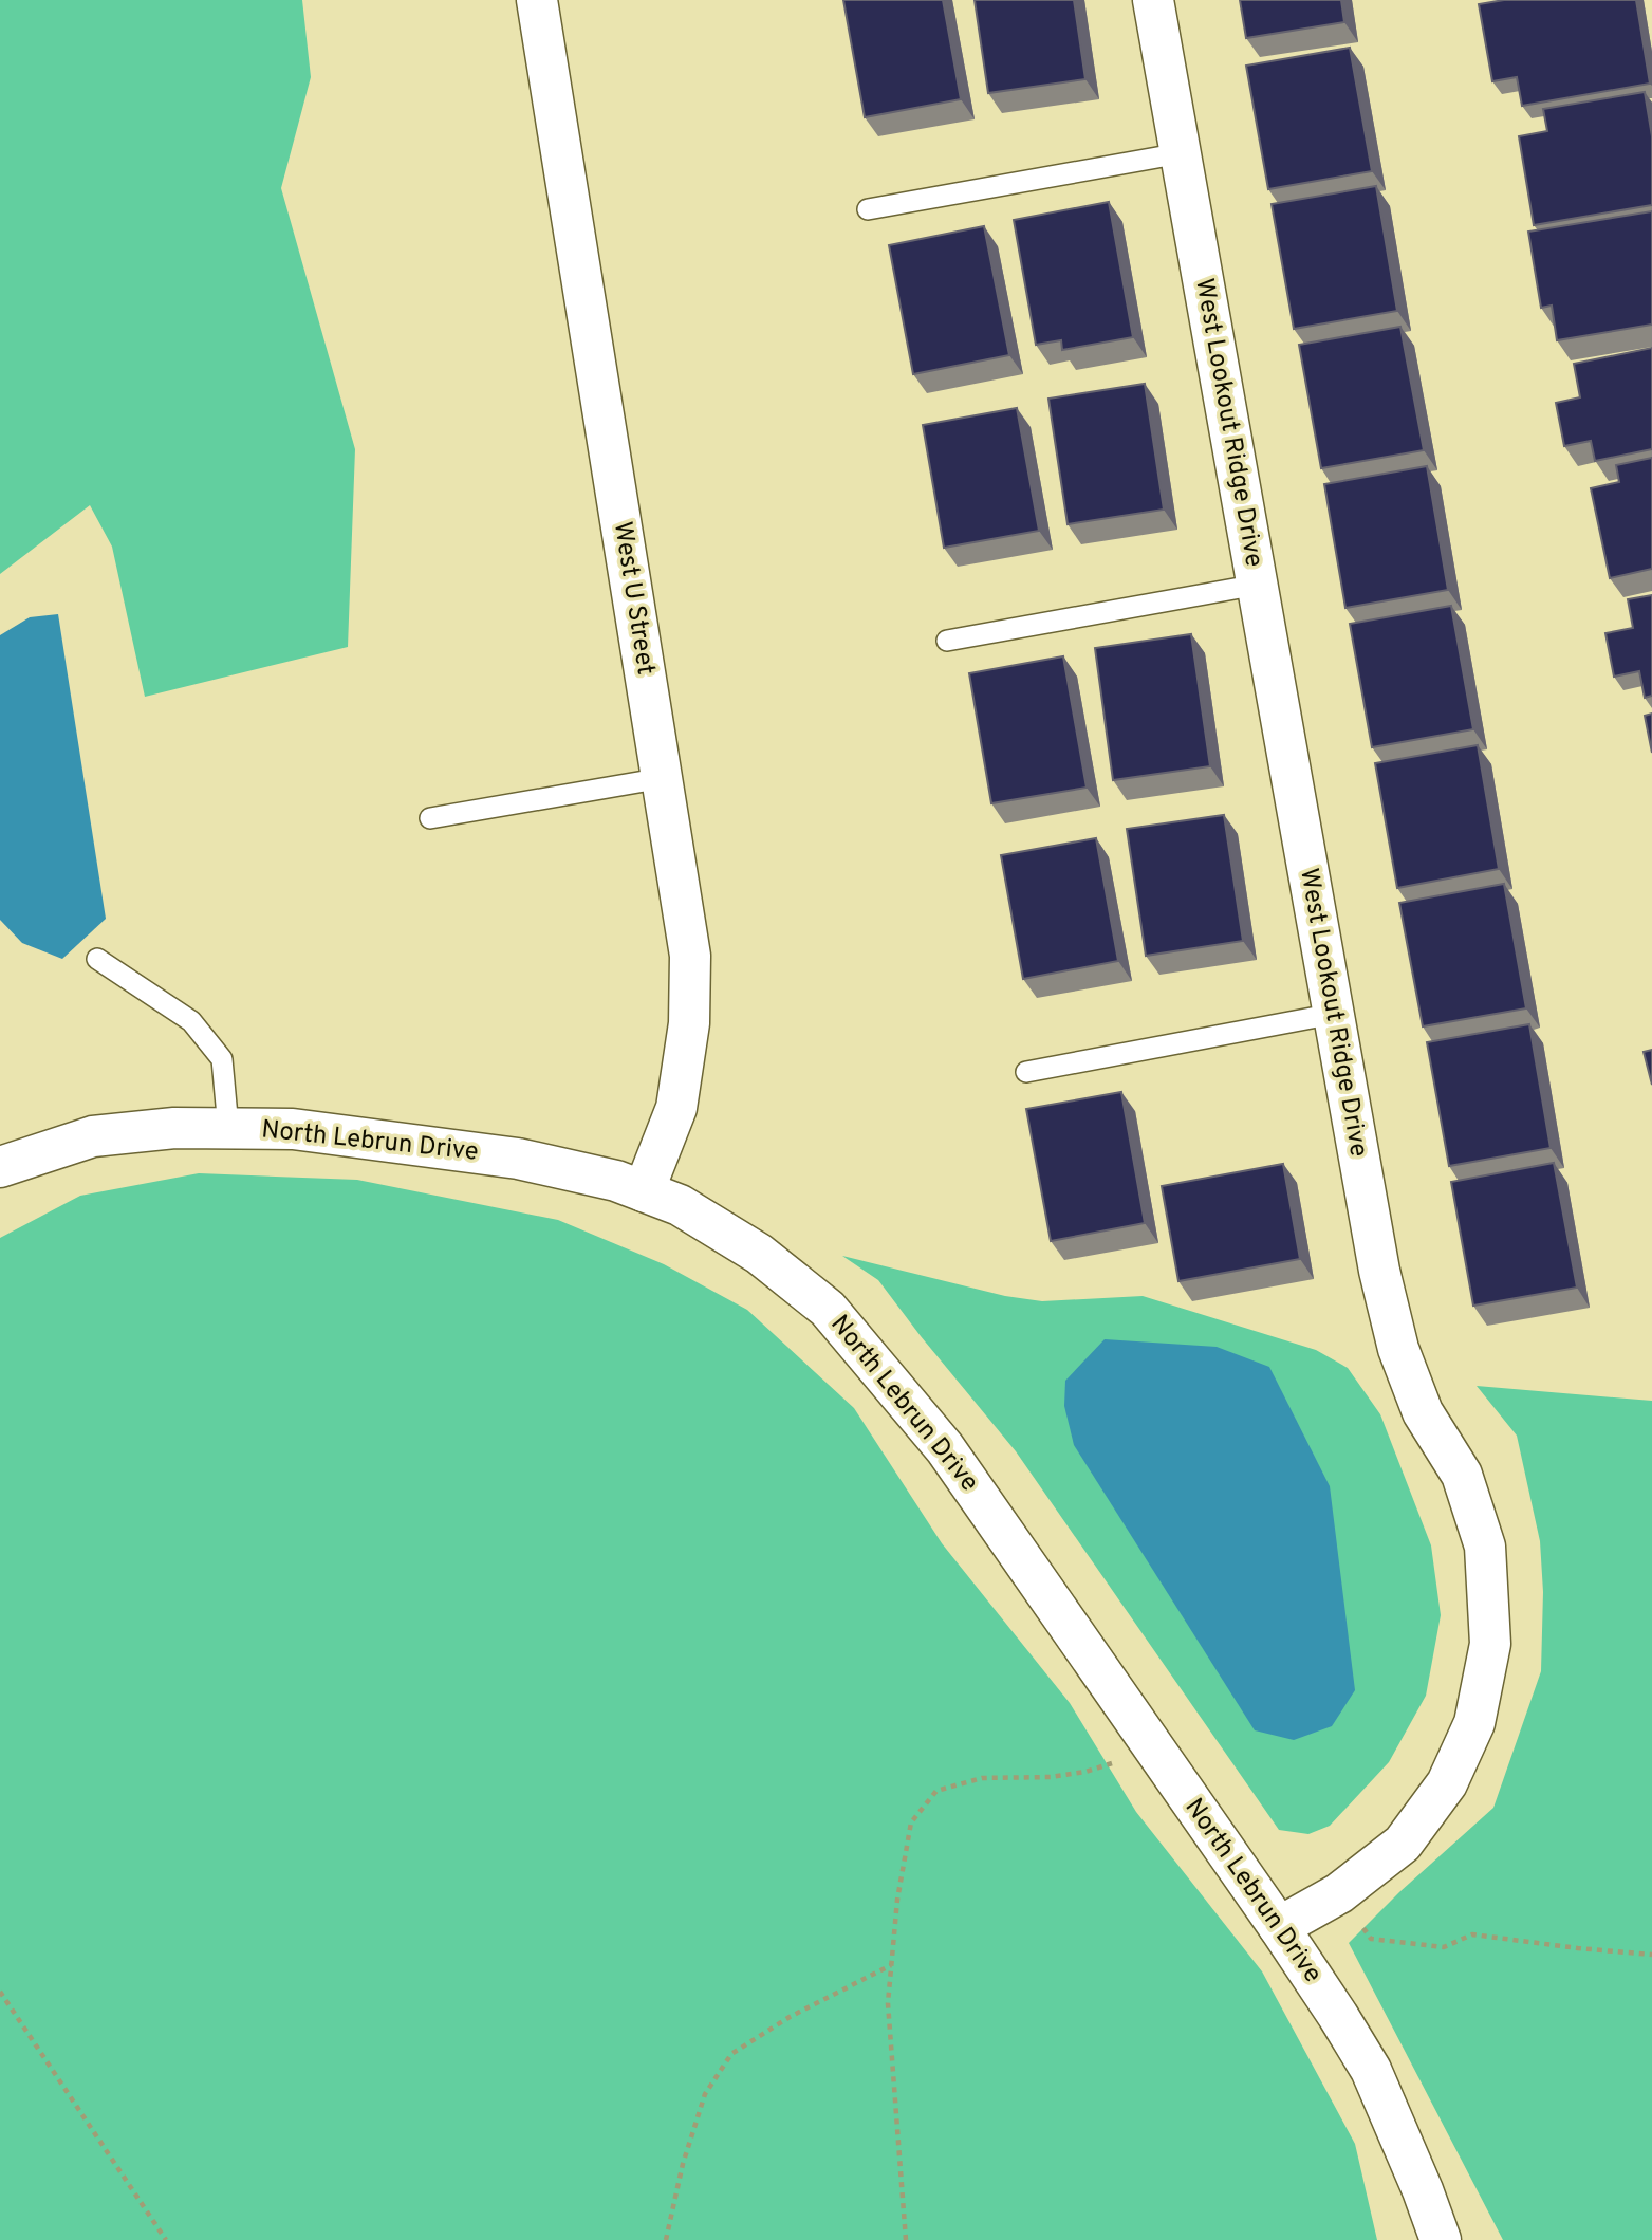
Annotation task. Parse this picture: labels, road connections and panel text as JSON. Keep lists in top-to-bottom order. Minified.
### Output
{"streets":{"street":["West Lookout Ridge Drive","West U Street","North Lebrun Drive"]},"crossings":[["West Lookout Ridge Drive","North Lebrun Drive"],["West U Street","North Lebrun Drive"]]}
